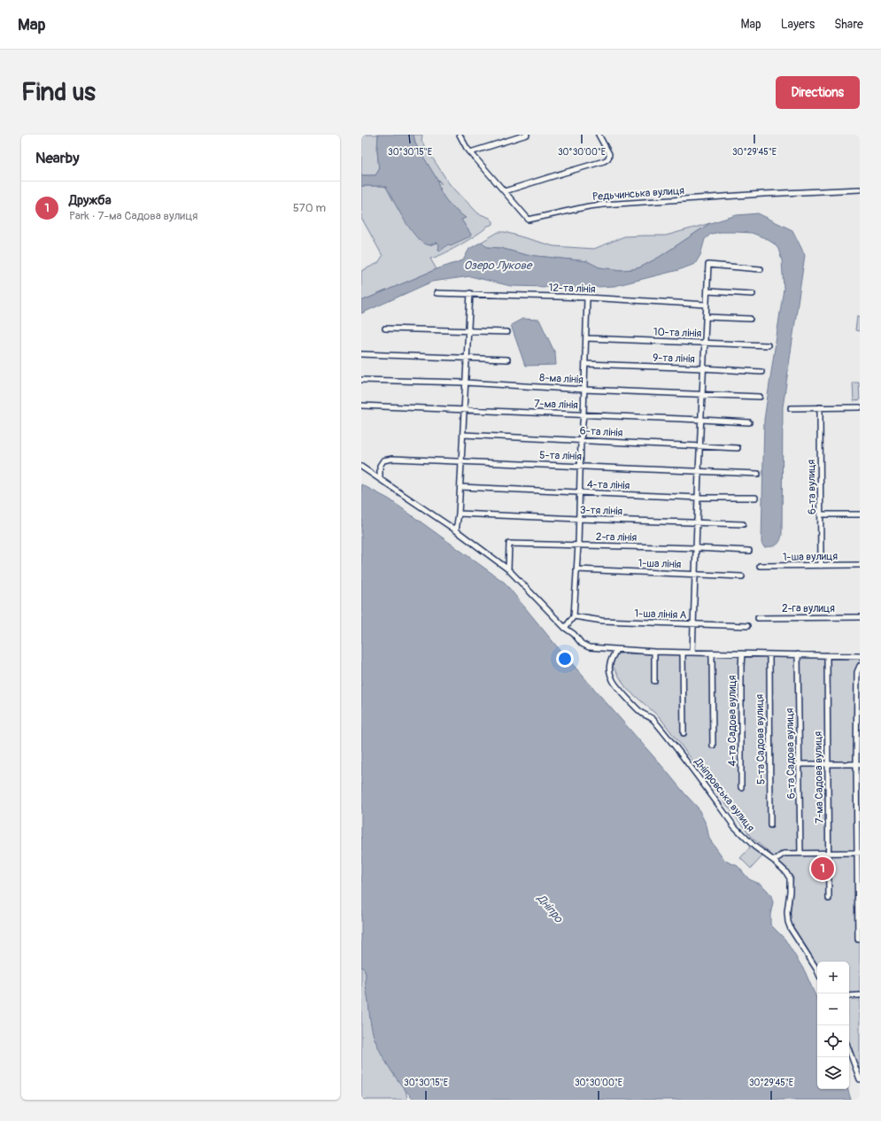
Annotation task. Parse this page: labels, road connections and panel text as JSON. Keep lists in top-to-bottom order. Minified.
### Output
{"streets":{"street":["Редьчинська вулиця","12-та лінія","10-та лінія","9-та лінія","8-ма лінія","7-ма лінія","6-та лінія","5-та лінія","4-та лінія","6-та вулиця","3-тя лінія","2-га лінія","1-ша вулиця","1-ша лінія","2-га вулиця","1-ша лінія А","4-та Садова вулиця","5-та Садова вулиця","6-та Садова вулиця","7-ма Садова вулиця","Дніпровська вулиця"]},"crossings":[["6-та вулиця","1-ша вулиця"]],"water":["Озеро Лукове","Дніпро"],"page":{"header":"Map","nav":["Map","Layers","Share"],"buttons":"Directions","title":"Find us","heading":"Nearby","list":[{"mark":"1","name":"Дружба","note":"Park · 7-ма Садова вулиця","value":"570 m"}],"pins":"1","map_buttons":["+","−"]},"coordinates":["30°30'15\"E","30°30'00\"E","30°29'45\"E"]}
